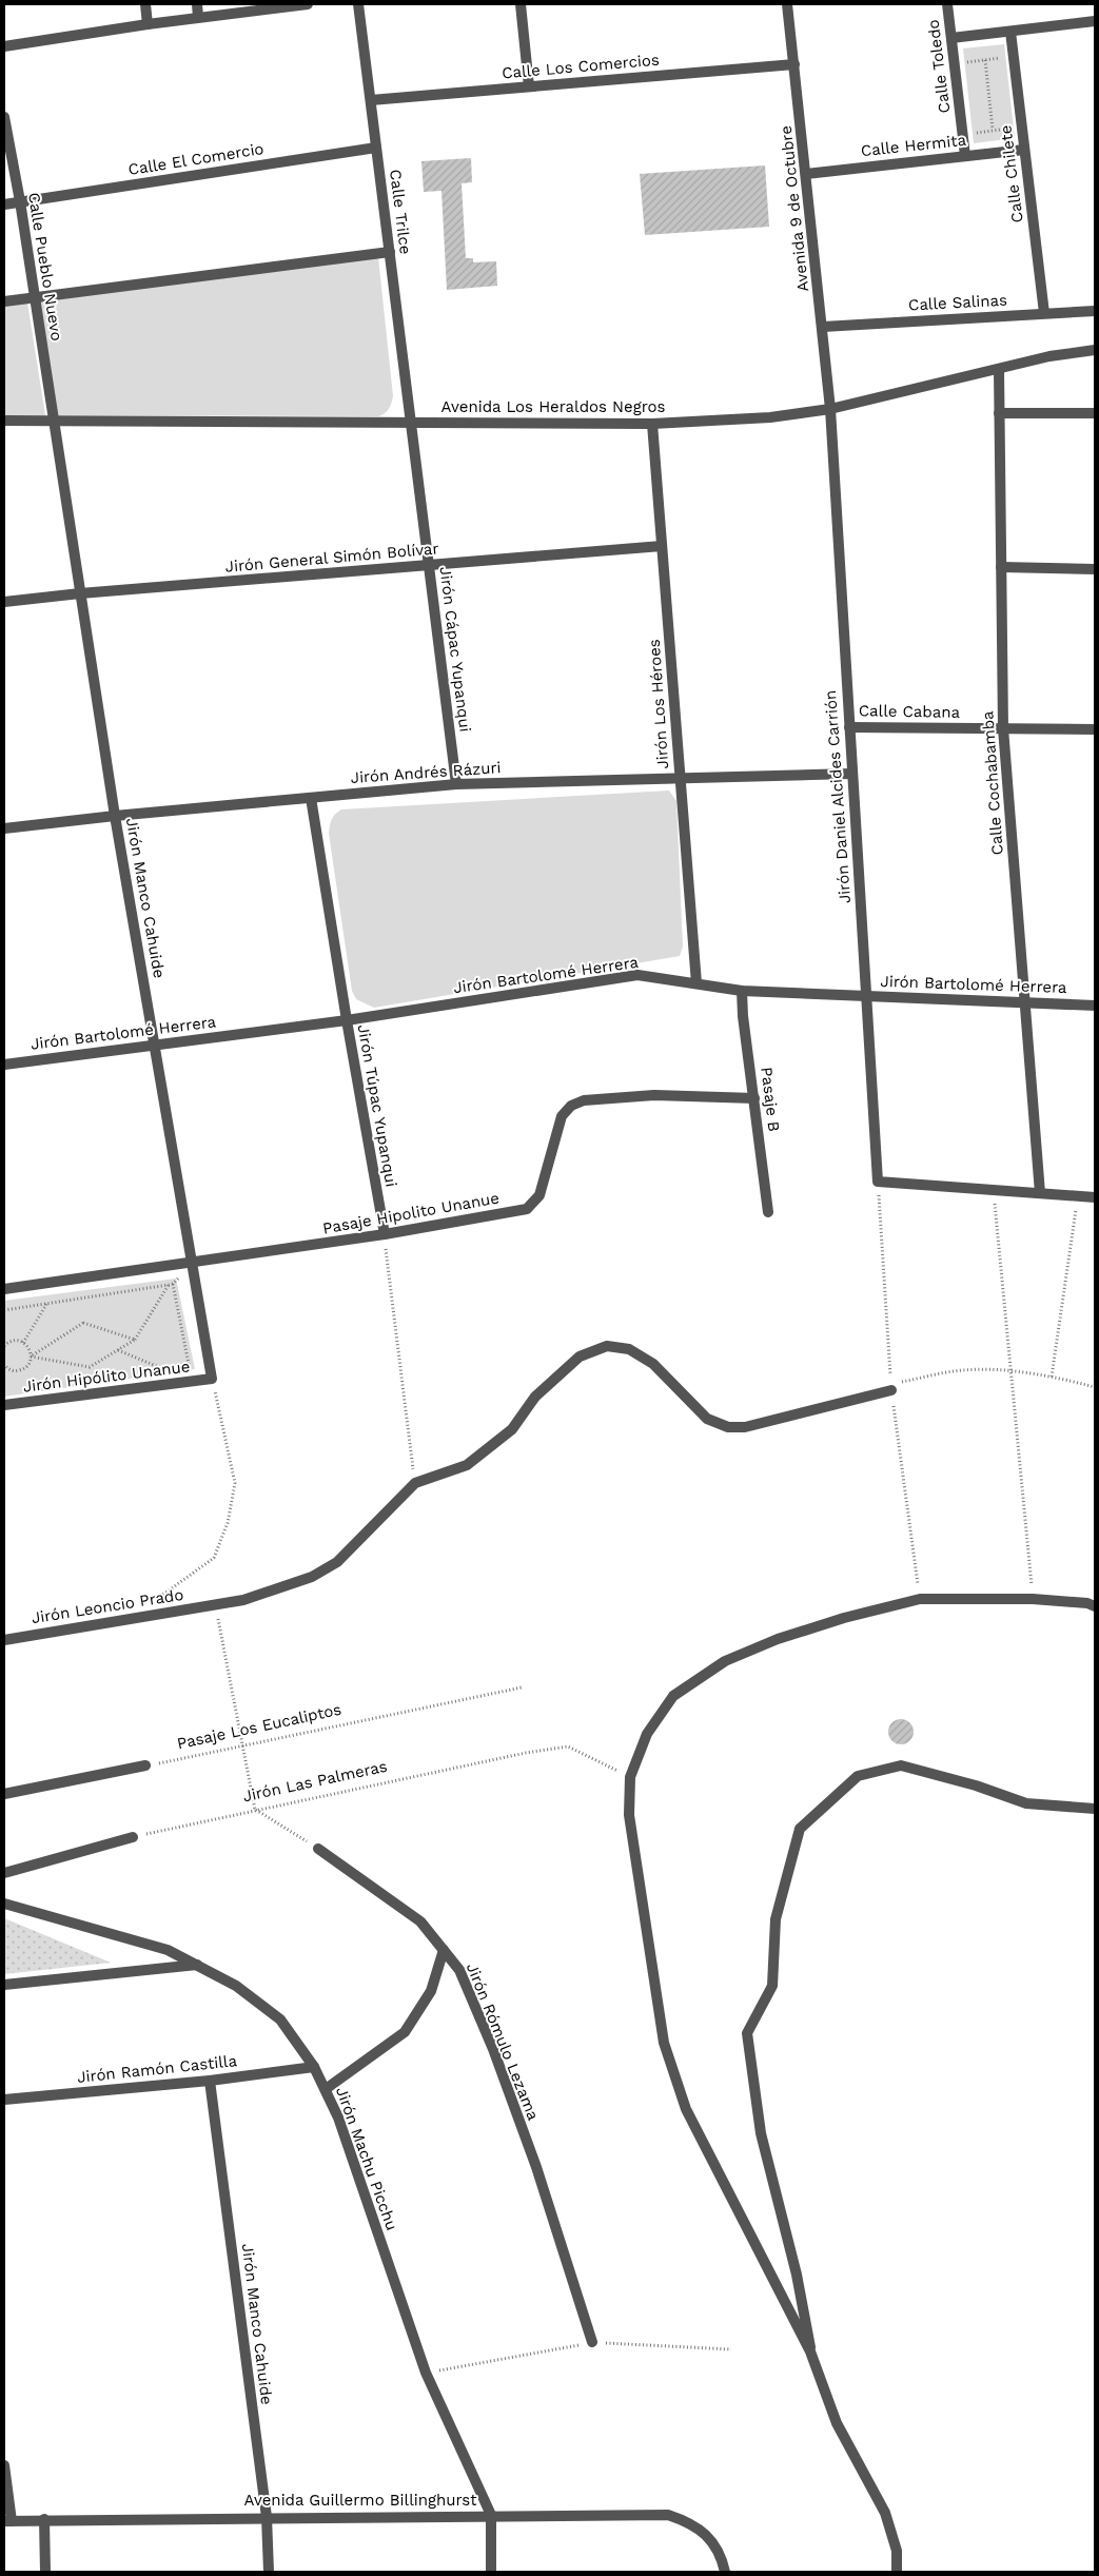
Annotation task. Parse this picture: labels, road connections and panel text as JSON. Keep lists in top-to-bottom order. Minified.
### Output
{"streets":{"street":["Calle Los Comercios","Calle Toledo","Calle Hermita","Calle El Comercio","Calle Chilete","Avenida 9 de Octubre","Calle Trilce","Calle Pueblo Nuevo","Calle Salinas","Avenida Los Heraldos Negros","Jirón General Simón Bolívar","Jirón Cápac Yupanqui","Jirón Los Héroes","Calle Cabana","Jirón Andrés Rázuri","Calle Cochabamba","Jirón Daniel Alcides Carrión","Jirón Manco Cahuide","Jirón Bartolomé Herrera","Pasaje B","Jirón Túpac Yupanqui","Pasaje Hipolito Unanue","Jirón Hipólito Unanue","Jirón Leoncio Prado","Jirón Rómulo Lezama","Jirón Ramón Castilla","Jirón Machu Picchu","Avenida Guillermo Billinghurst"],"path":["Pasaje Los Eucaliptos","Jirón Las Palmeras"]},"crossings":[["Calle Los Comercios","Avenida 9 de Octubre"],["Calle Los Comercios","Calle Trilce"],["Calle Toledo","Calle Hermita"],["Calle Hermita","Calle Chilete"],["Calle Hermita","Avenida 9 de Octubre"],["Calle El Comercio","Calle Trilce"],["Calle El Comercio","Calle Pueblo Nuevo"],["Calle Chilete","Calle Salinas"],["Avenida 9 de Octubre","Calle Salinas"],["Avenida 9 de Octubre","Avenida Los Heraldos Negros"],["Avenida 9 de Octubre","Jirón Daniel Alcides Carrión"],["Calle Trilce","Avenida Los Heraldos Negros"],["Calle Trilce","Jirón Cápac Yupanqui"],["Calle Pueblo Nuevo","Avenida Los Heraldos Negros"],["Calle Pueblo Nuevo","Jirón Manco Cahuide"],["Avenida Los Heraldos Negros","Jirón Cápac Yupanqui"],["Avenida Los Heraldos Negros","Jirón Los Héroes"],["Avenida Los Heraldos Negros","Calle Cochabamba"],["Avenida Los Heraldos Negros","Jirón Daniel Alcides Carrión"],["Avenida Los Heraldos Negros","Jirón Manco Cahuide"],["Jirón General Simón Bolívar","Jirón Cápac Yupanqui"],["Jirón General Simón Bolívar","Jirón Los Héroes"],["Jirón General Simón Bolívar","Jirón Manco Cahuide"],["Jirón Cápac Yupanqui","Jirón Andrés Rázuri"],["Jirón Los Héroes","Jirón Andrés Rázuri"],["Jirón Los Héroes","Jirón Bartolomé Herrera"],["Calle Cabana","Calle Cochabamba"],["Calle Cabana","Jirón Daniel Alcides Carrión"],["Jirón Andrés Rázuri","Jirón Daniel Alcides Carrión"],["Jirón Andrés Rázuri","Jirón Manco Cahuide"],["Jirón Andrés Rázuri","Jirón Túpac Yupanqui"],["Calle Cochabamba","Jirón Bartolomé Herrera"],["Jirón Daniel Alcides Carrión","Jirón Bartolomé Herrera"],["Jirón Manco Cahuide","Jirón Bartolomé Herrera"],["Jirón Manco Cahuide","Pasaje Hipolito Unanue"],["Jirón Manco Cahuide","Jirón Hipólito Unanue"],["Jirón Manco Cahuide","Jirón Ramón Castilla"],["Jirón Manco Cahuide","Avenida Guillermo Billinghurst"],["Jirón Bartolomé Herrera","Pasaje B"],["Jirón Bartolomé Herrera","Jirón Túpac Yupanqui"],["Pasaje B","Pasaje Hipolito Unanue"],["Jirón Túpac Yupanqui","Pasaje Hipolito Unanue"],["Jirón Ramón Castilla","Jirón Machu Picchu"],["Jirón Machu Picchu","Avenida Guillermo Billinghurst"]]}
